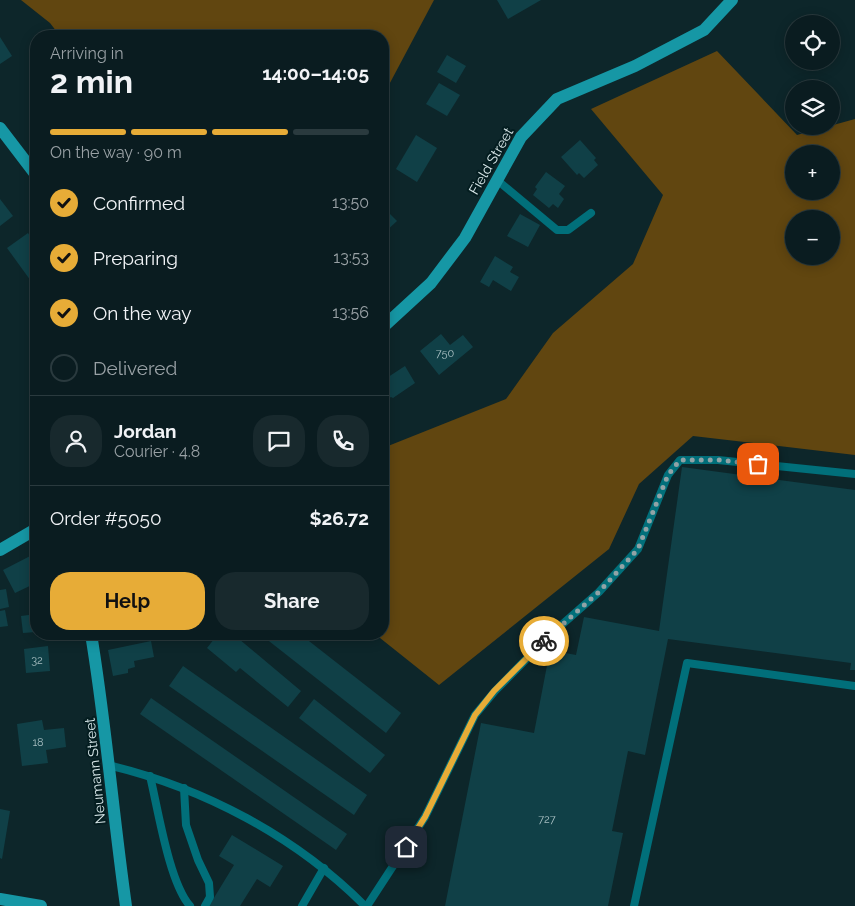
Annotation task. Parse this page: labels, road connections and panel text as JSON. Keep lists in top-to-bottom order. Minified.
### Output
{"streets":{"street":["Field Street","Neumann Street"]},"house_numbers":["750","32","18","727"],"page":{"map_buttons":["+","−"],"heading":["2 min","Arriving in","14:00–14:05"],"panel":["Jordan","Courier · 4.8","Order #5050","$26.72"],"bar":"On the way · 90 m","list":[["Confirmed","13:50"],["Preparing","13:53"],["On the way","13:56"],"Delivered"],"buttons":["Help","Share"]}}
